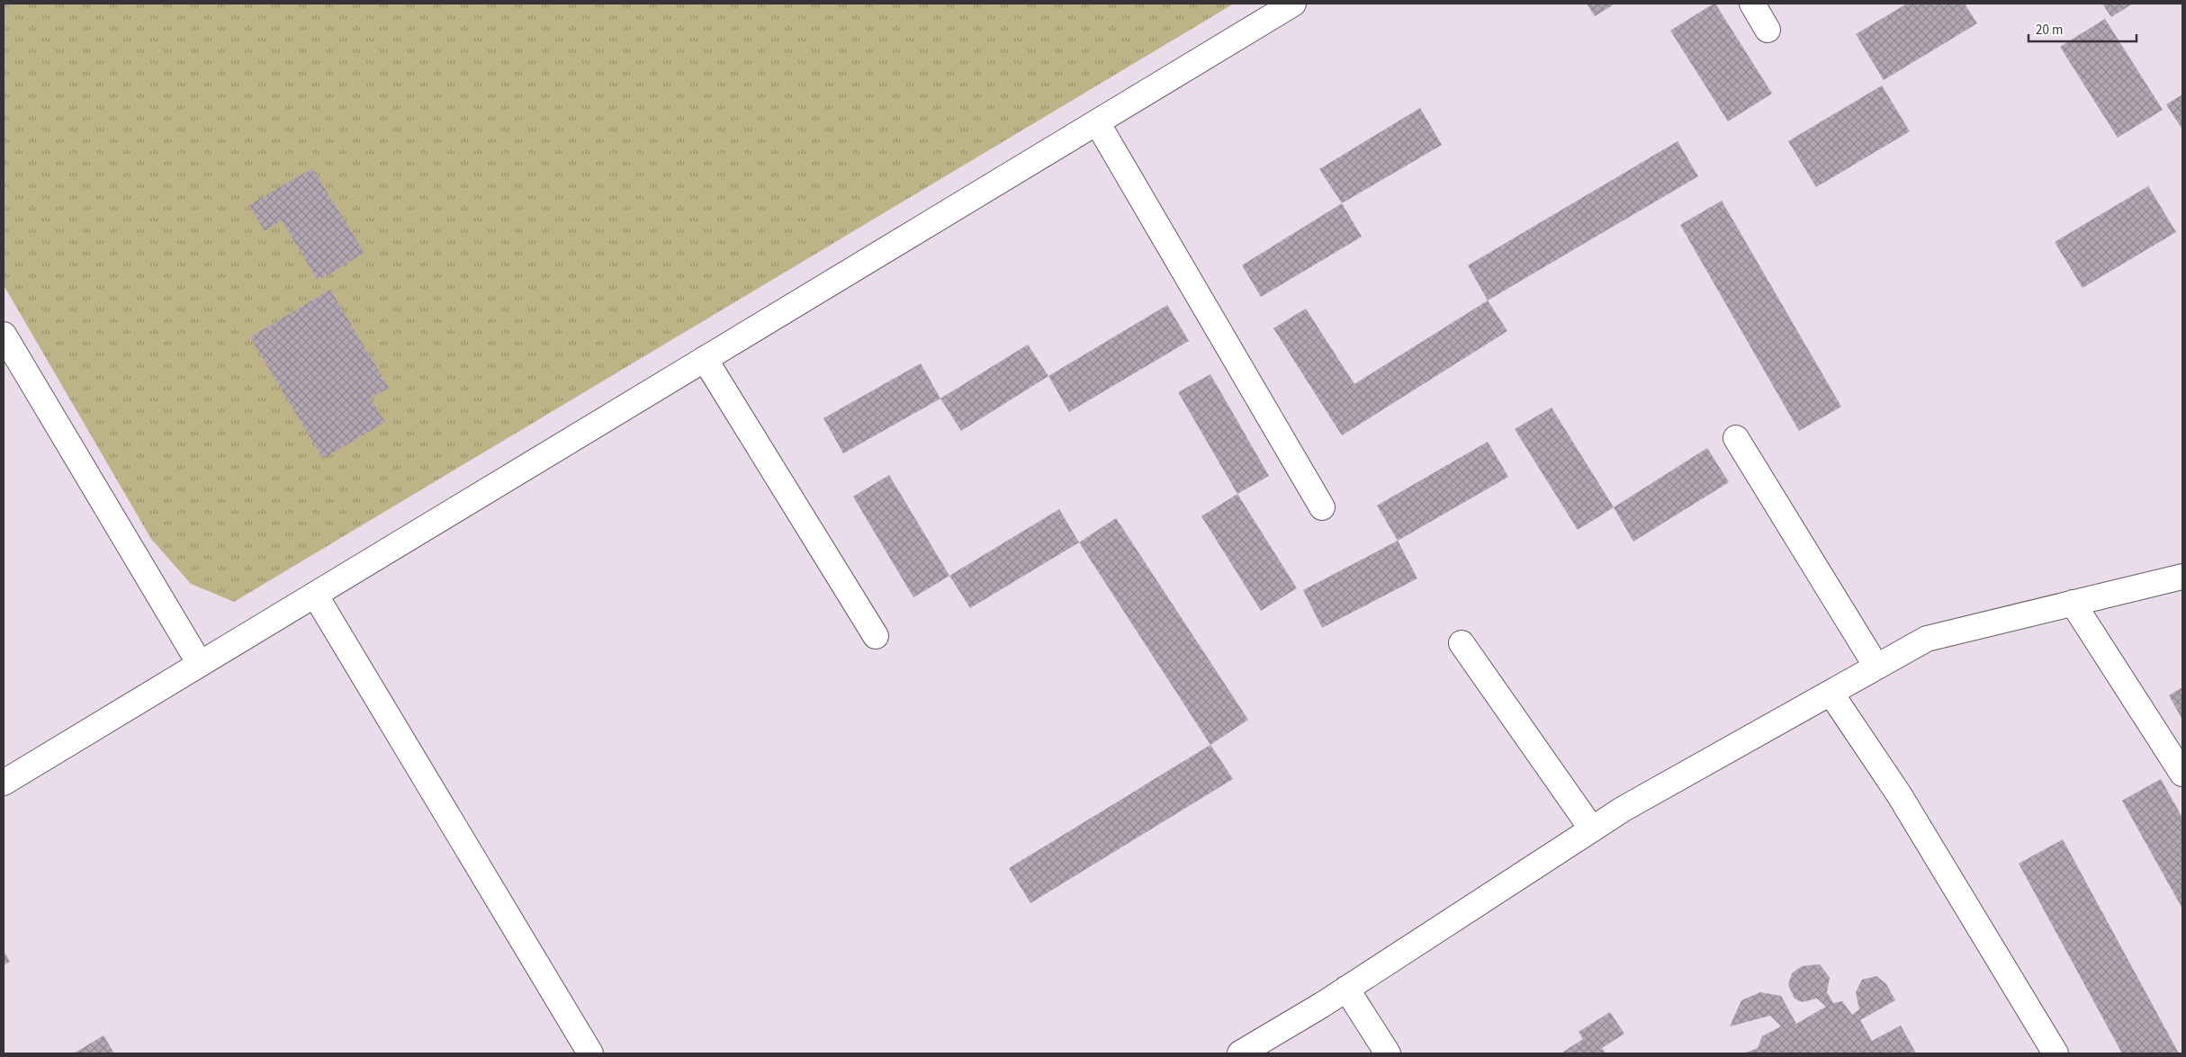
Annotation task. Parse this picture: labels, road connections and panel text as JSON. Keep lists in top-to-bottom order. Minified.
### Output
{"scale_bar":"20 m"}
